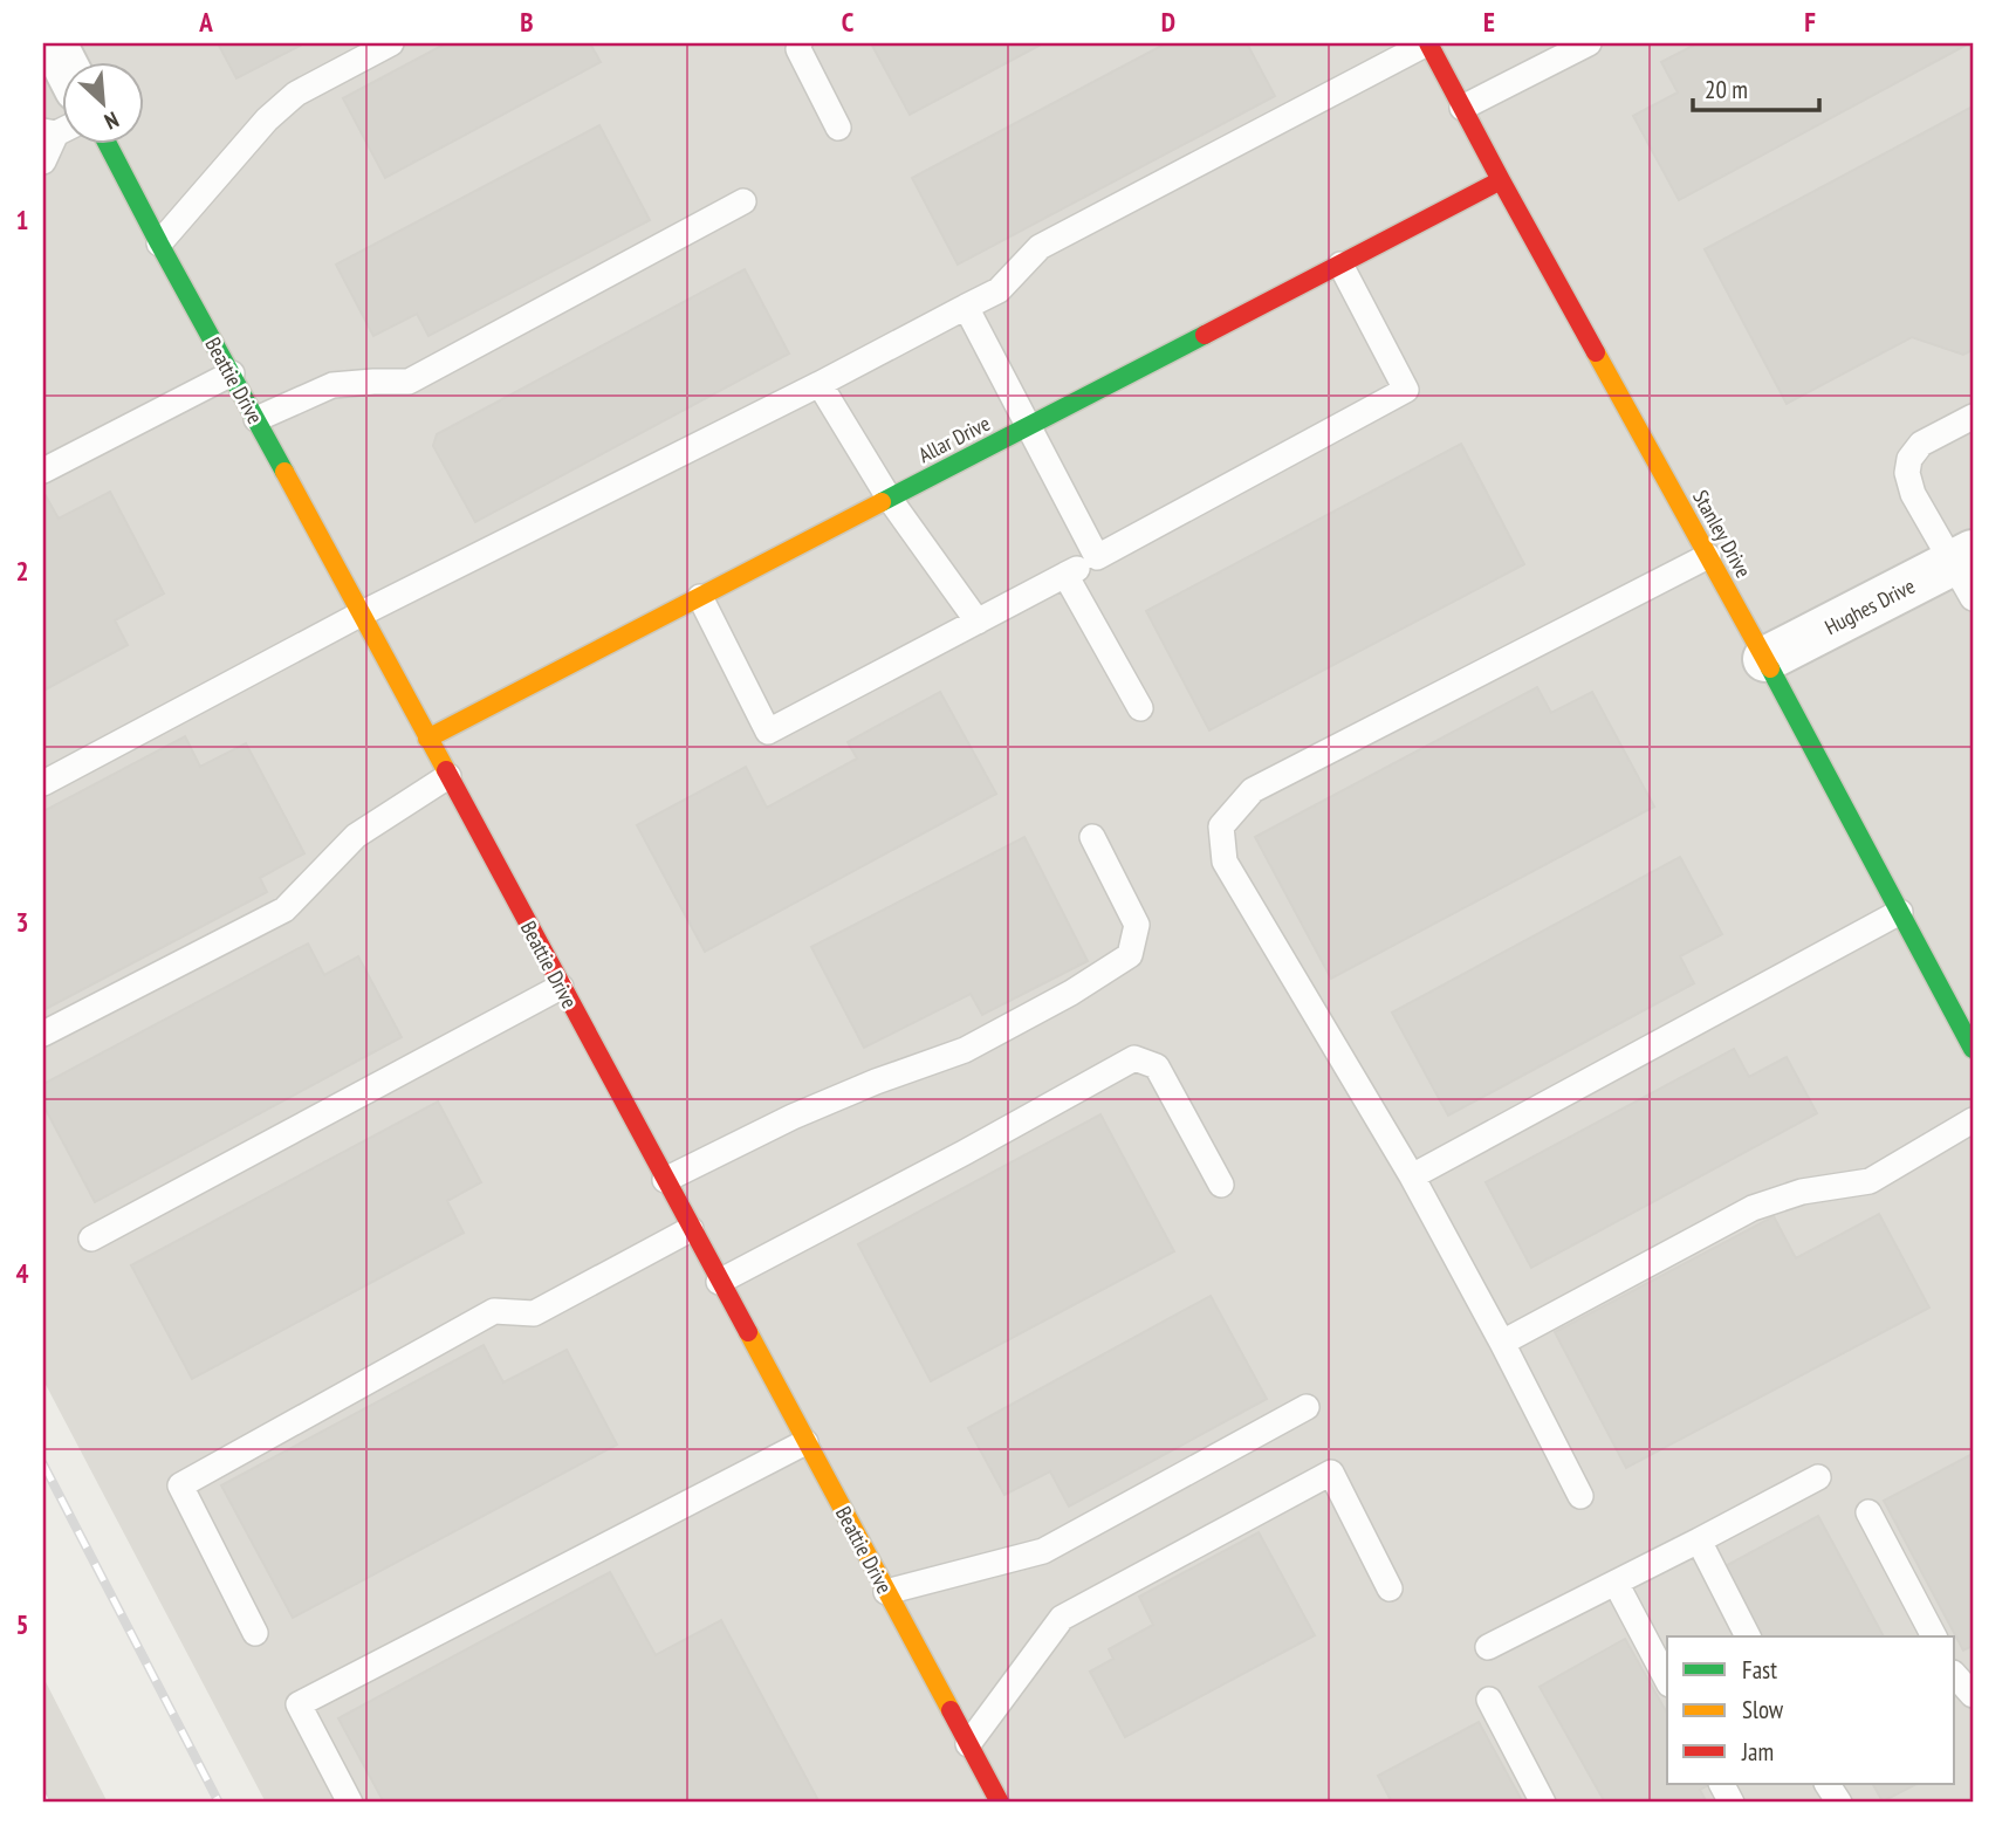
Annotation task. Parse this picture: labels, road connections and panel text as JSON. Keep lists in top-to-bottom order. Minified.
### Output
{"streets":{"street":["Beattie Drive","Allar Drive","Stanley Drive","Hughes Drive"]},"crossings":[["Beattie Drive","Allar Drive"],["Allar Drive","Stanley Drive"],["Stanley Drive","Hughes Drive"]],"legend":["Fast","Slow","Jam"],"scale_bar":"20 m","north":"bottom right","grid":{"columns":["A","B","C","D","E","F"],"rows":["1","2","3","4","5"]}}
